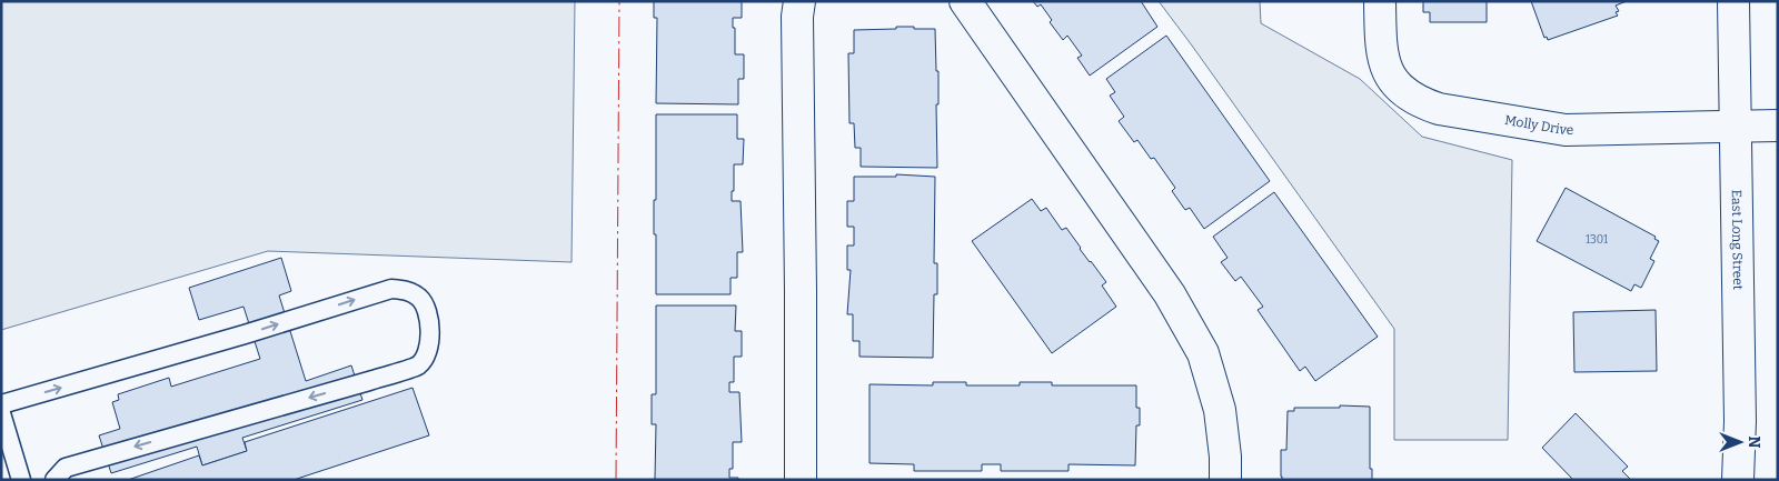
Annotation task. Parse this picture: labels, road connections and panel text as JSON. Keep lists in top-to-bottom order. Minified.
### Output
{"streets":{"street":["Molly Drive","East Long Street"]},"crossings":[["Molly Drive","East Long Street"]],"house_numbers":["1301"],"north":"right"}
